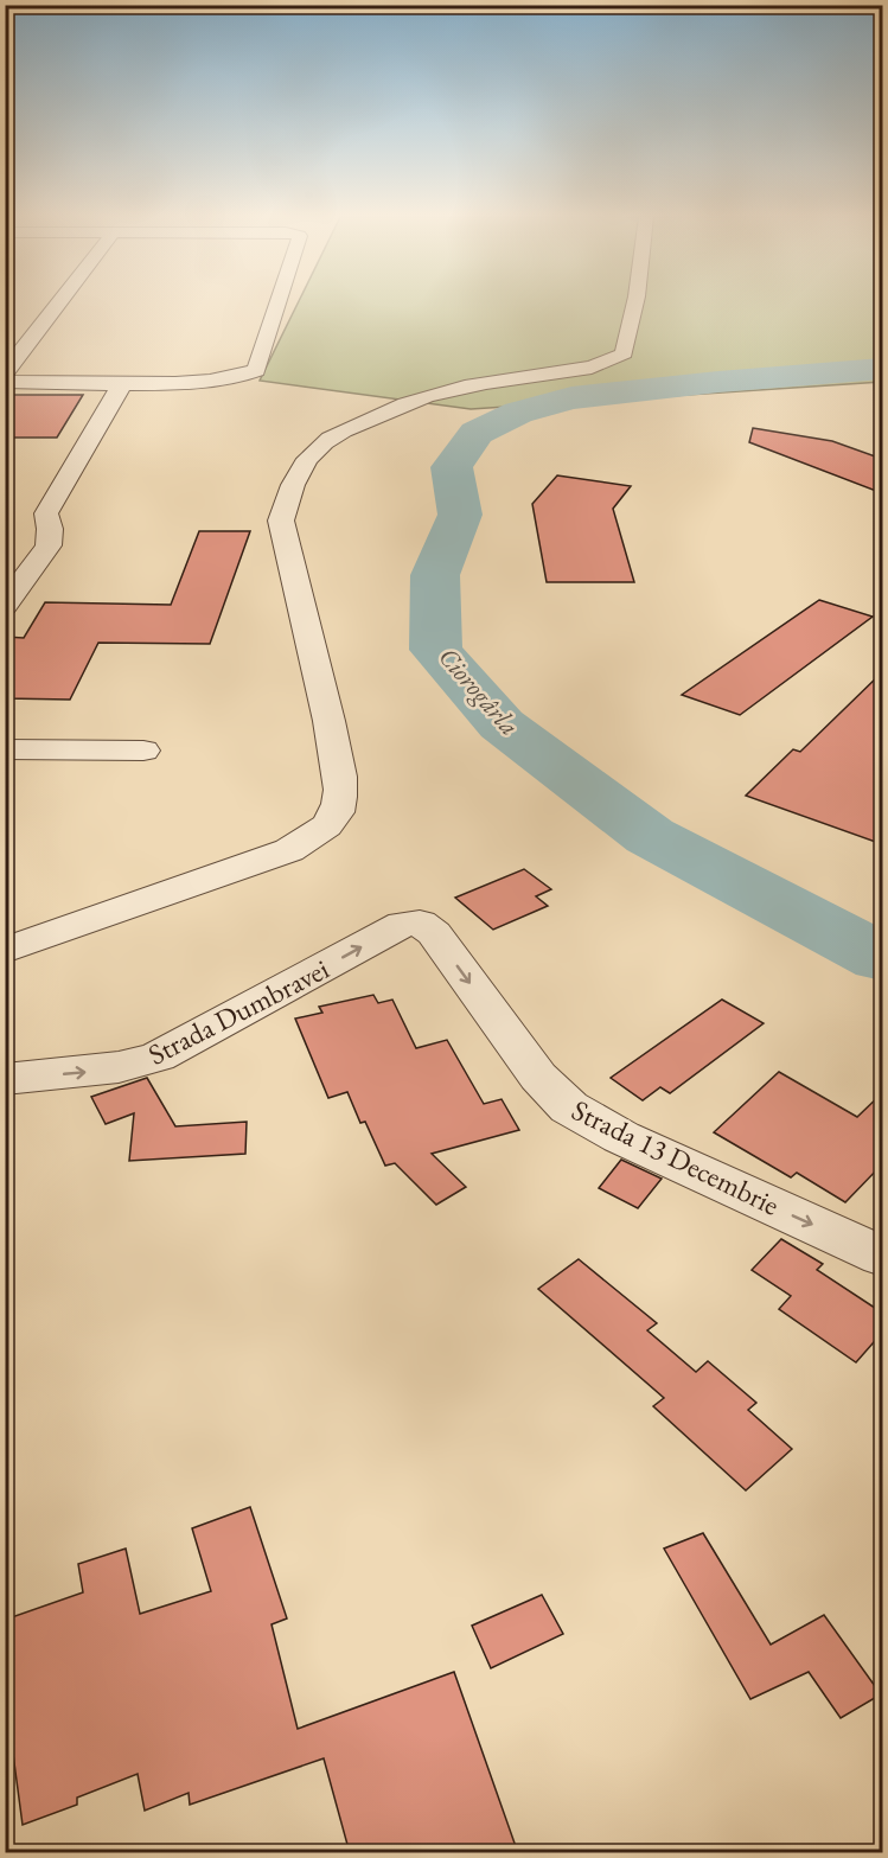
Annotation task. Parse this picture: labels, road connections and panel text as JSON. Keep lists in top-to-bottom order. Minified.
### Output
{"streets":{"street":["Strada Dumbravei","Strada 13 Decembrie"]},"crossings":[["Strada Dumbravei","Strada 13 Decembrie"]],"one_way":["Strada 13 Decembrie"],"water":["Ciorogârla"]}
